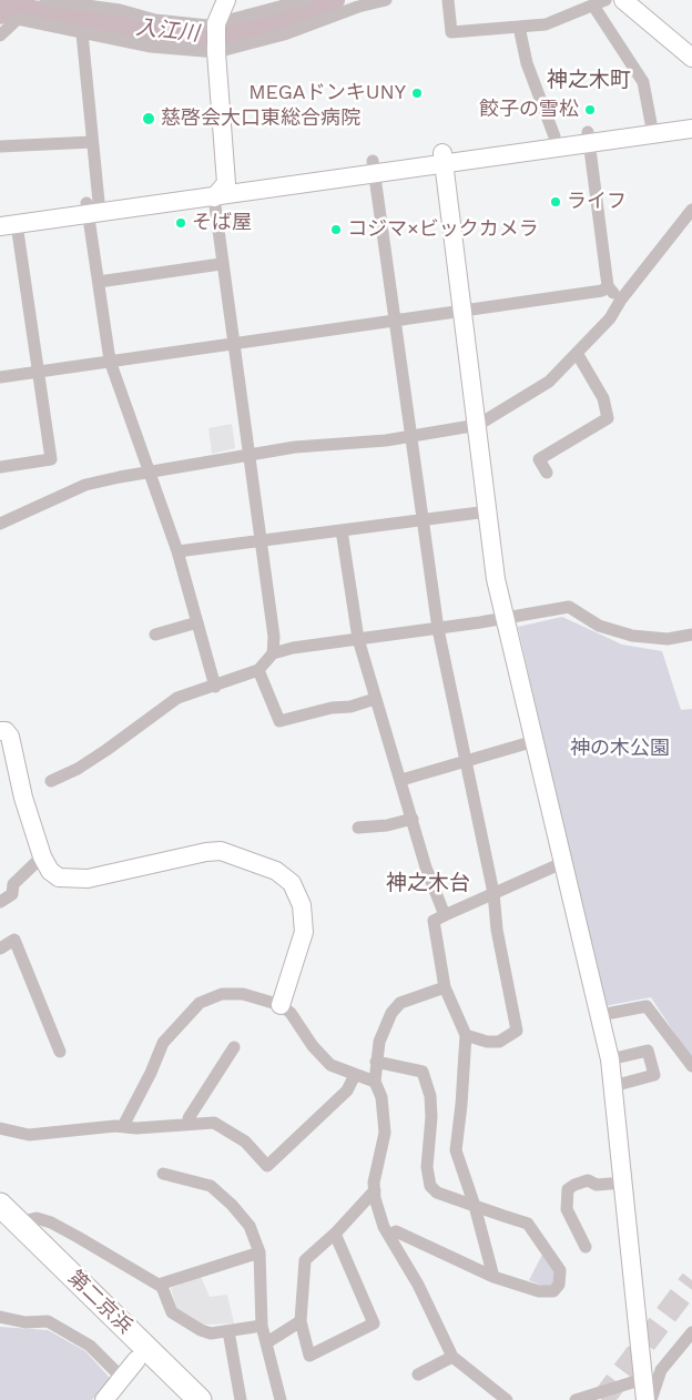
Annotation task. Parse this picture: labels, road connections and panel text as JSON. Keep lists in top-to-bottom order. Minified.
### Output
{"streets":{"highway":["第二京浜"]},"districts":["神之木町","神之木台"],"water":["入江川"],"parks":["神の木公園"],"places":["MEGAドンキUNY","餃子の雪松","慈啓会大口東総合病院","ライフ","そば屋","コジマ×ビックカメラ"]}
